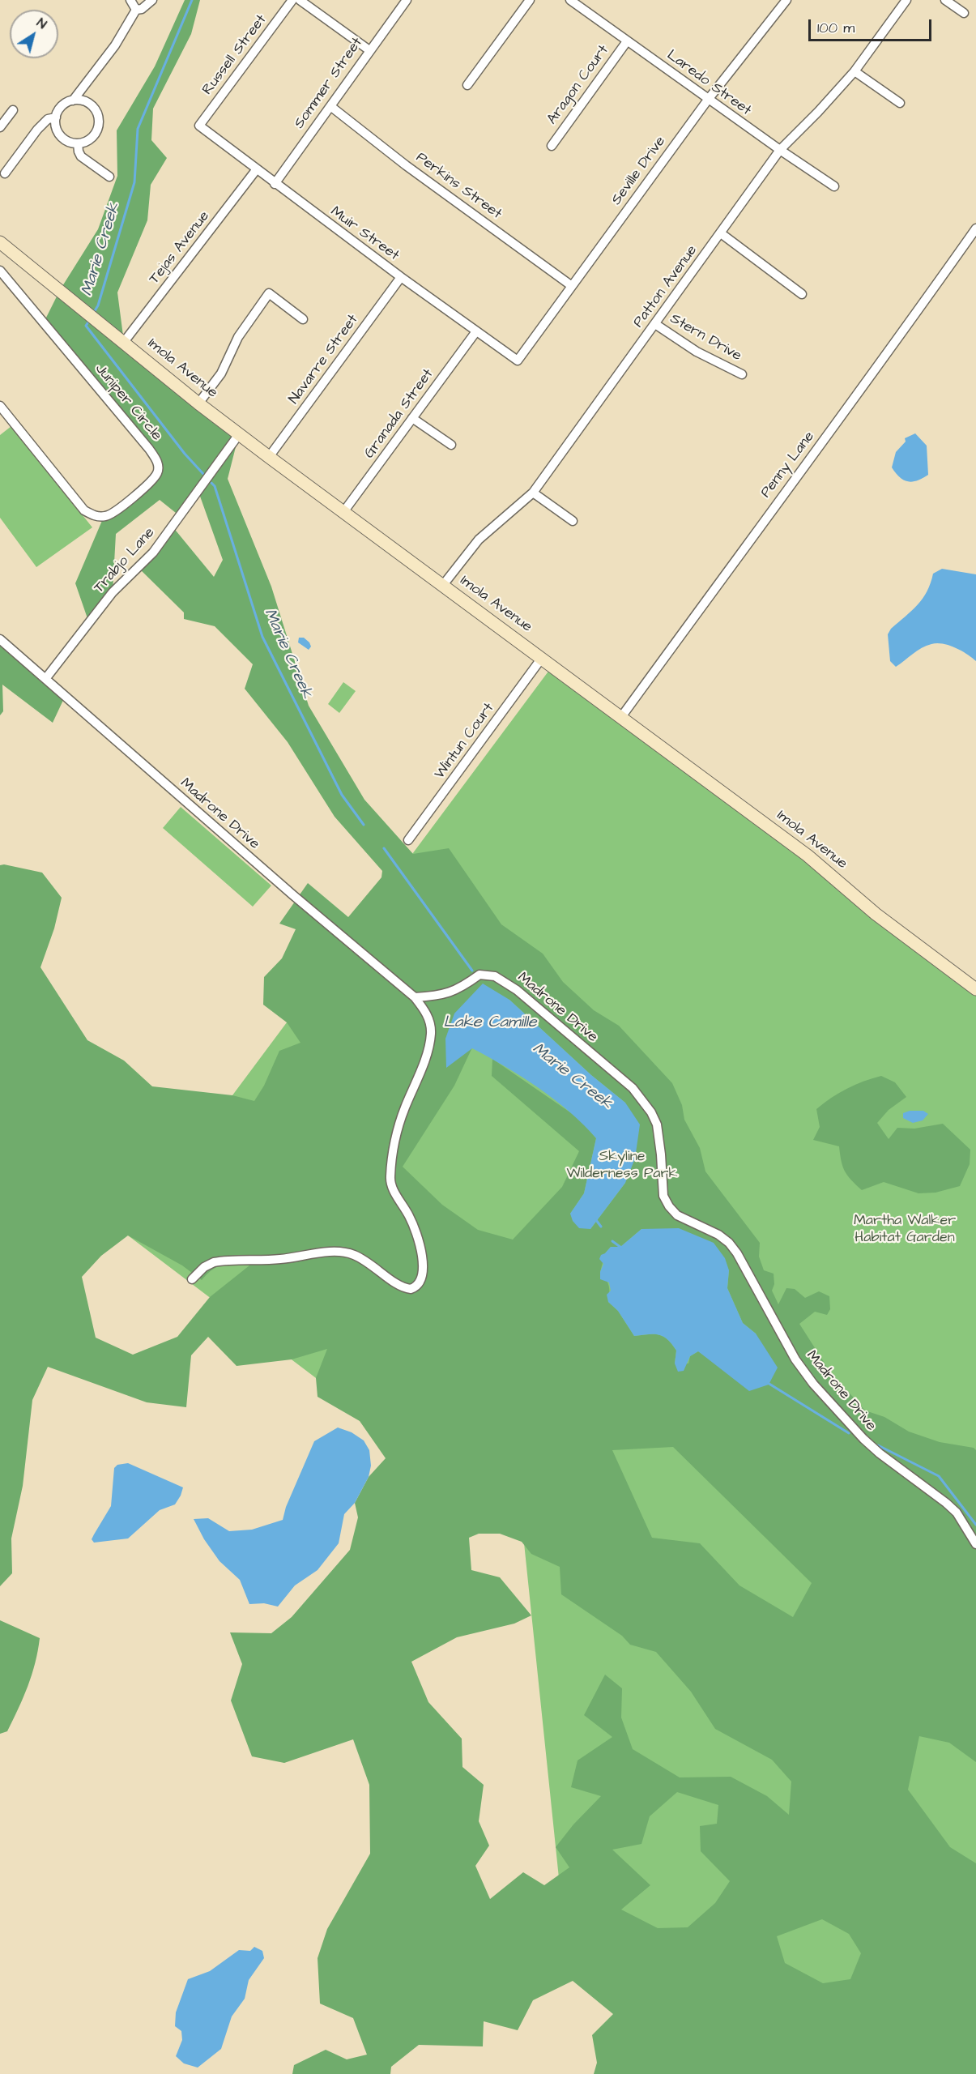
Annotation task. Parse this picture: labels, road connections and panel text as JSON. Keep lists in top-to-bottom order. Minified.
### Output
{"streets":{"street":["Russell Street","Sommer Street","Laredo Street","Aragon Court","Seville Drive","Perkins Street","Muir Street","Tejas Avenue","Patton Avenue","Stern Drive","Navarre Street","Imola Avenue","Juniper Circle","Granada Street","Penny Lane","Trabjo Lane","Wintun Court","Madrone Drive"]},"crossings":[["Russell Street","Muir Street"],["Sommer Street","Perkins Street"],["Sommer Street","Muir Street"],["Laredo Street","Aragon Court"],["Laredo Street","Seville Drive"],["Laredo Street","Patton Avenue"],["Seville Drive","Perkins Street"],["Seville Drive","Muir Street"],["Muir Street","Tejas Avenue"],["Muir Street","Navarre Street"],["Muir Street","Granada Street"],["Tejas Avenue","Imola Avenue"],["Patton Avenue","Stern Drive"],["Patton Avenue","Imola Avenue"],["Navarre Street","Imola Avenue"],["Imola Avenue","Granada Street"],["Imola Avenue","Penny Lane"],["Imola Avenue","Trabjo Lane"],["Imola Avenue","Wintun Court"],["Trabjo Lane","Madrone Drive"]],"water":["Marie Creek","Lake Camille"],"parks":["Skyline Wilderness Park","Martha Walker Habitat Garden"],"scale_bar":"100 m","north":"top right"}
